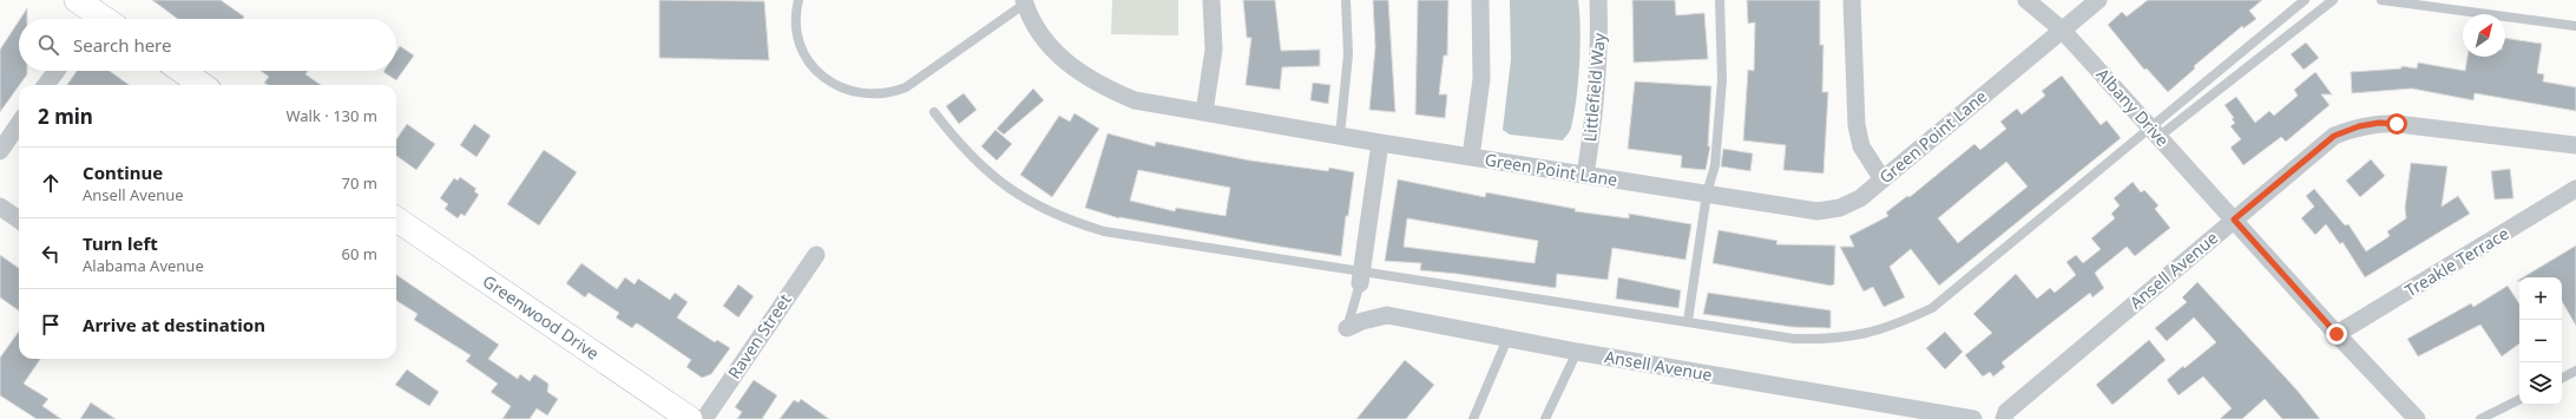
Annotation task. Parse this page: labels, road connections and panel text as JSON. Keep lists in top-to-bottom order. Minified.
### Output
{"streets":{"street":["Littlefield Way","Albany Drive","Green Point Lane","Treakle Terrace","Ansell Avenue","Greenwood Drive","Raven Street"]},"crossings":[["Littlefield Way","Green Point Lane"],["Albany Drive","Green Point Lane"],["Albany Drive","Treakle Terrace"],["Albany Drive","Ansell Avenue"]],"north":"top right","page":{"search":"Search here","heading":["2 min","Walk · 130 m"],"list":[["Continue","Ansell Avenue","70 m"],["Turn left","Alabama Avenue","60 m"],"Arrive at destination"],"map_buttons":["+","−"]}}
